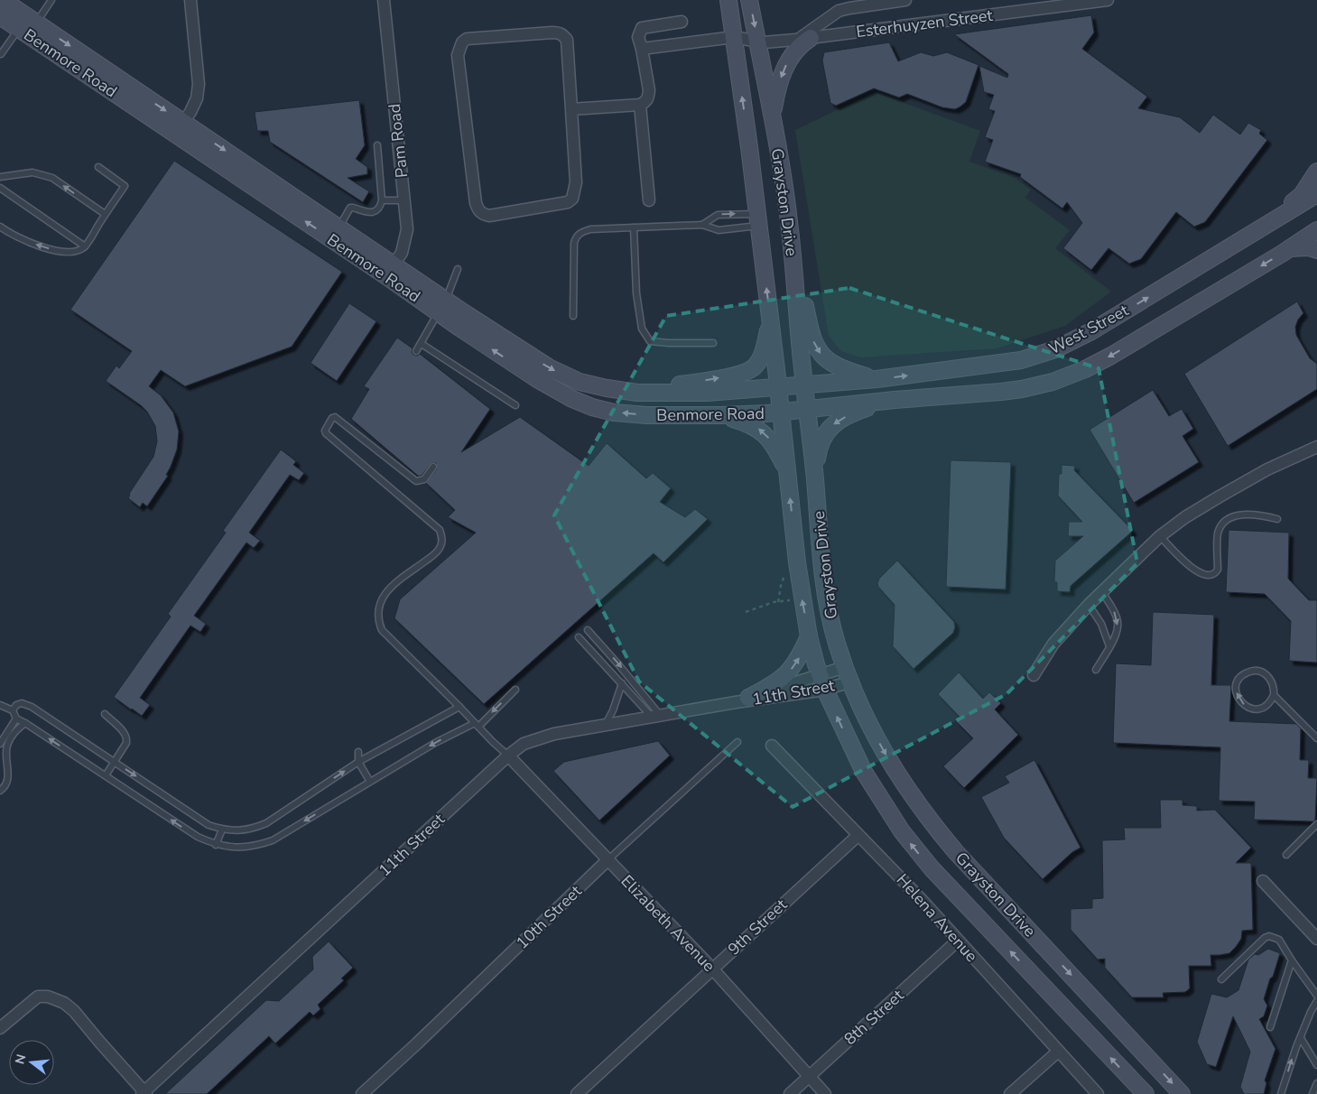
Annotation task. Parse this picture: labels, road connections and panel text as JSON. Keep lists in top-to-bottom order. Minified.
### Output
{"streets":{"main road":["Benmore Road","Grayston Drive","West Street"],"street":["Esterhuyzen Street","Pam Road","11th Street","10th Street","Helena Avenue","Elizabeth Avenue","9th Street","8th Street"]},"crossings":[["Esterhuyzen Street","Grayston Drive"],["Benmore Road","Pam Road"],["Benmore Road","Grayston Drive"],["Benmore Road","West Street"],["Grayston Drive","West Street"],["Grayston Drive","11th Street"],["11th Street","Elizabeth Avenue"],["10th Street","Elizabeth Avenue"],["Helena Avenue","9th Street"],["Helena Avenue","8th Street"],["Elizabeth Avenue","9th Street"],["Elizabeth Avenue","8th Street"]],"north":"left"}
